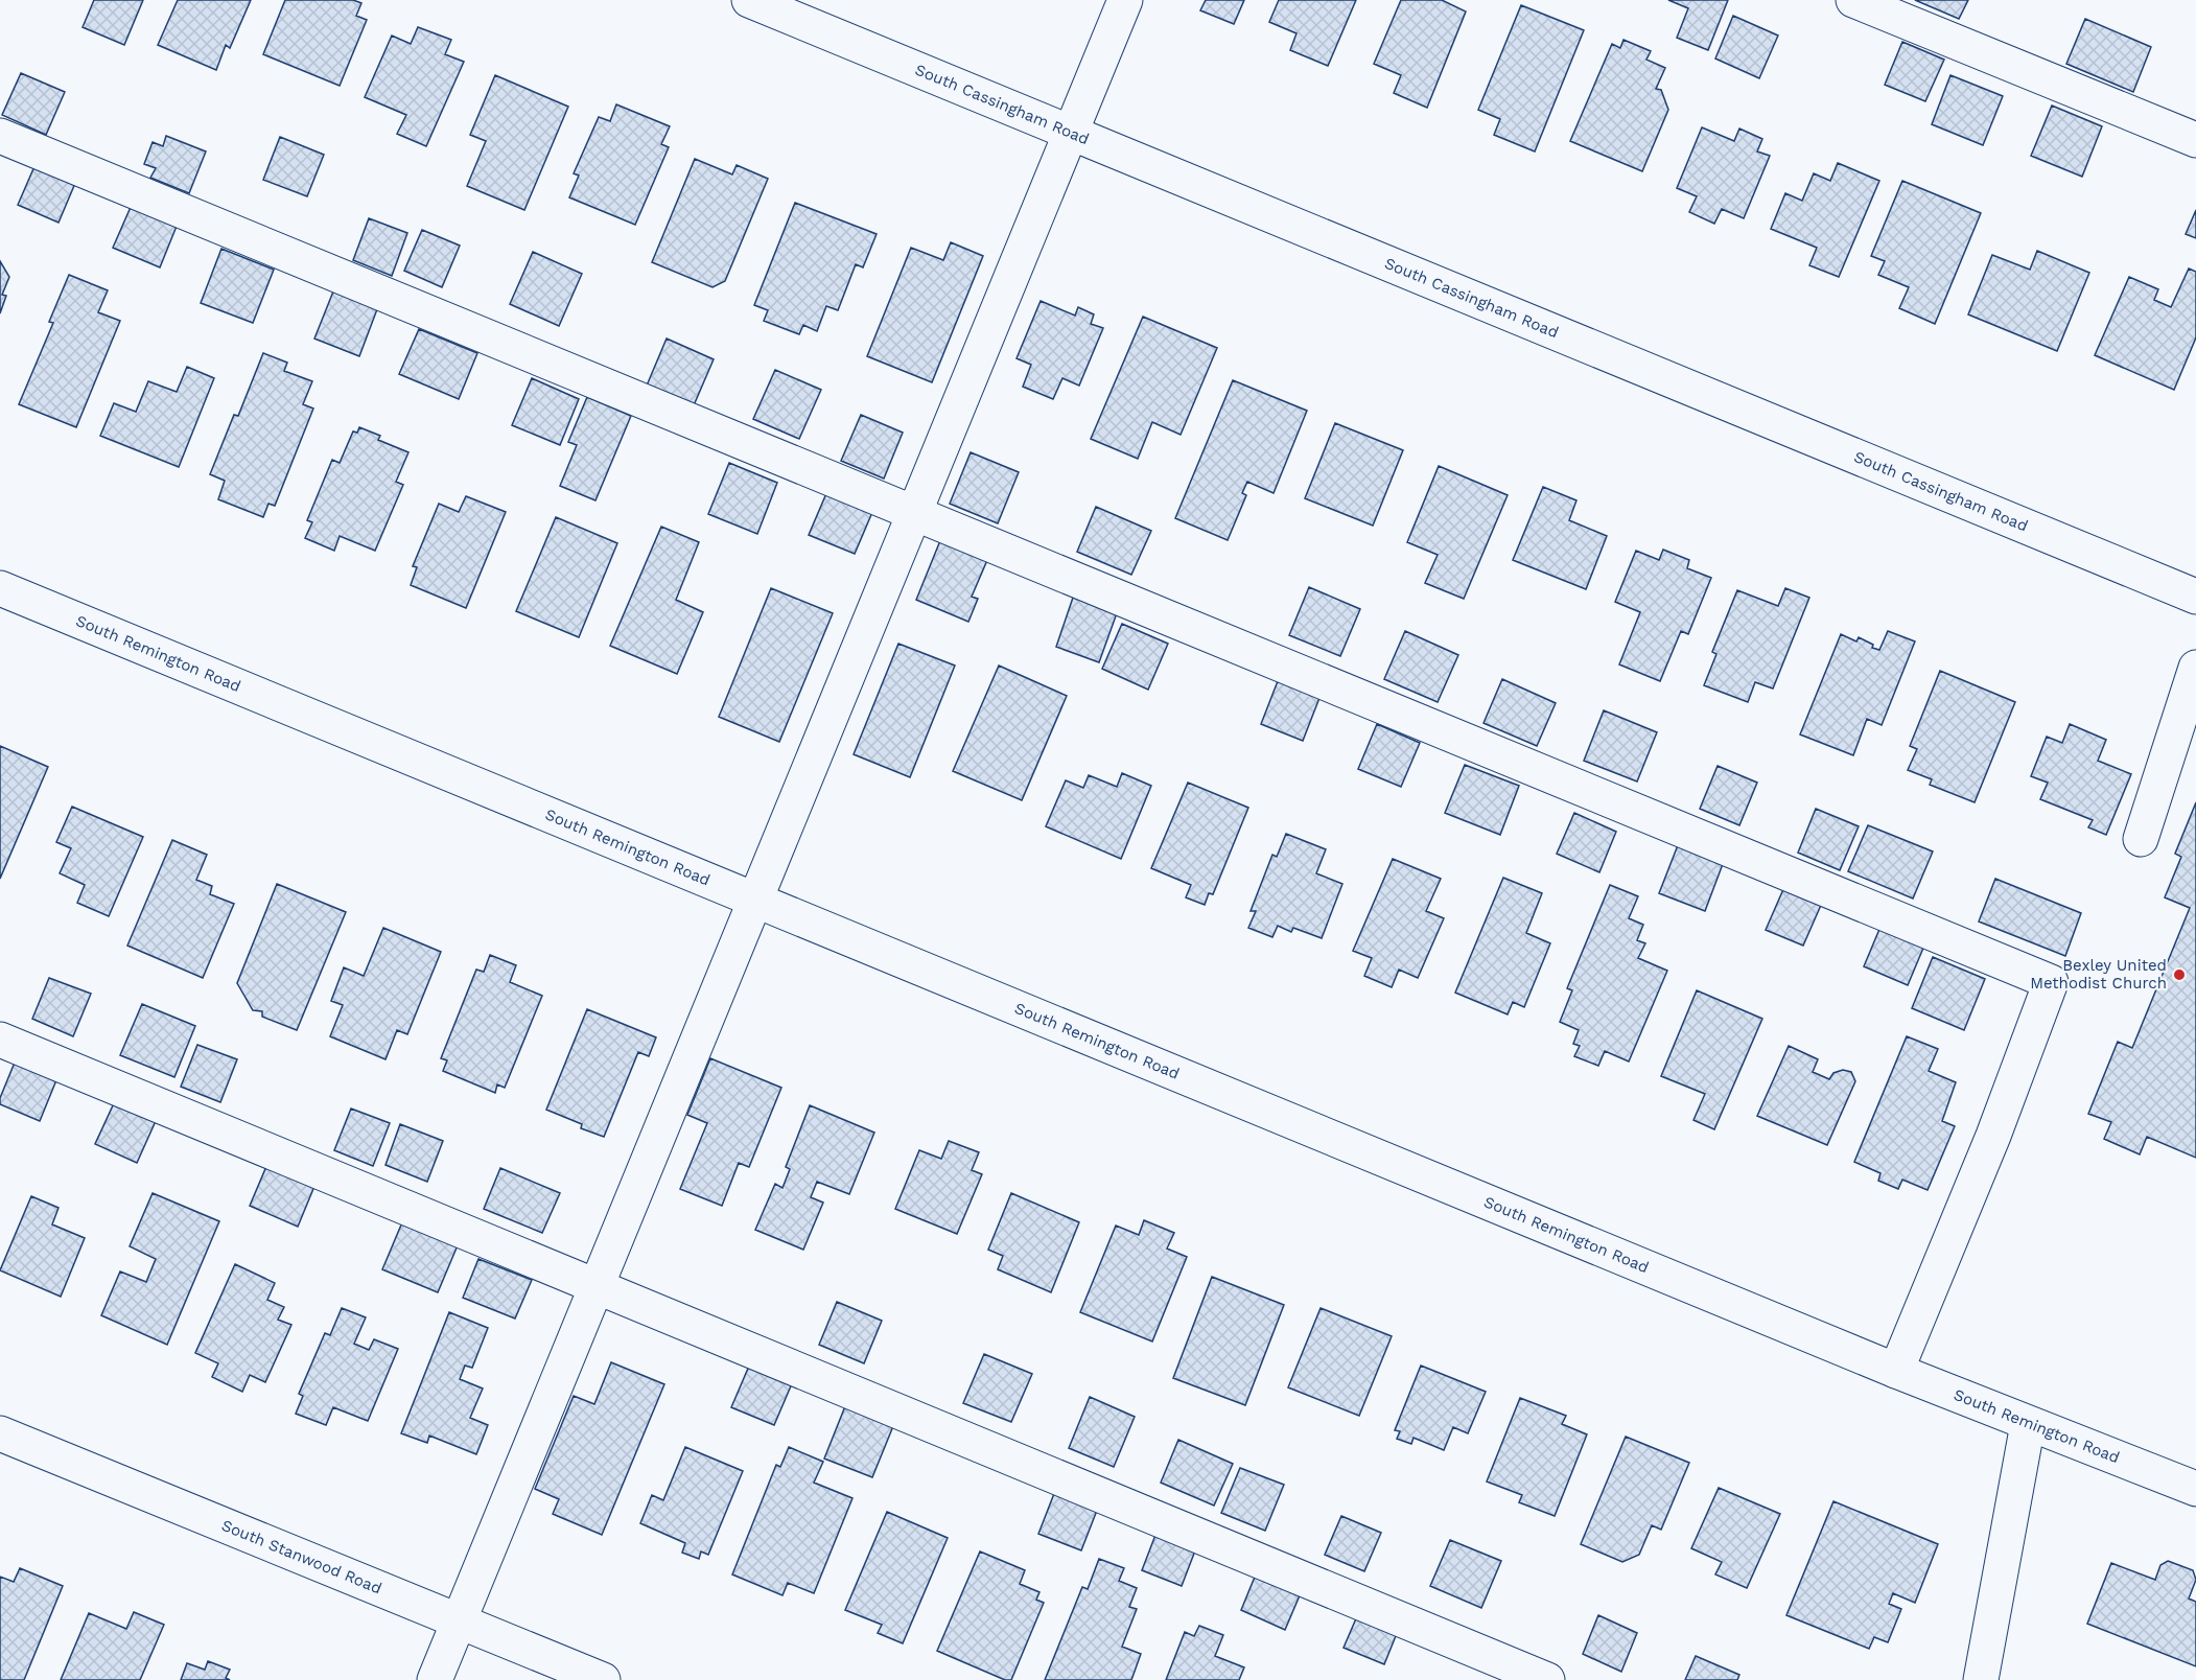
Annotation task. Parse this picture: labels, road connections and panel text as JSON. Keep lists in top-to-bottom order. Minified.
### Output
{"streets":{"street":["South Cassingham Road","South Remington Road","South Stanwood Road"]},"places":["Bexley United Methodist Church"]}
